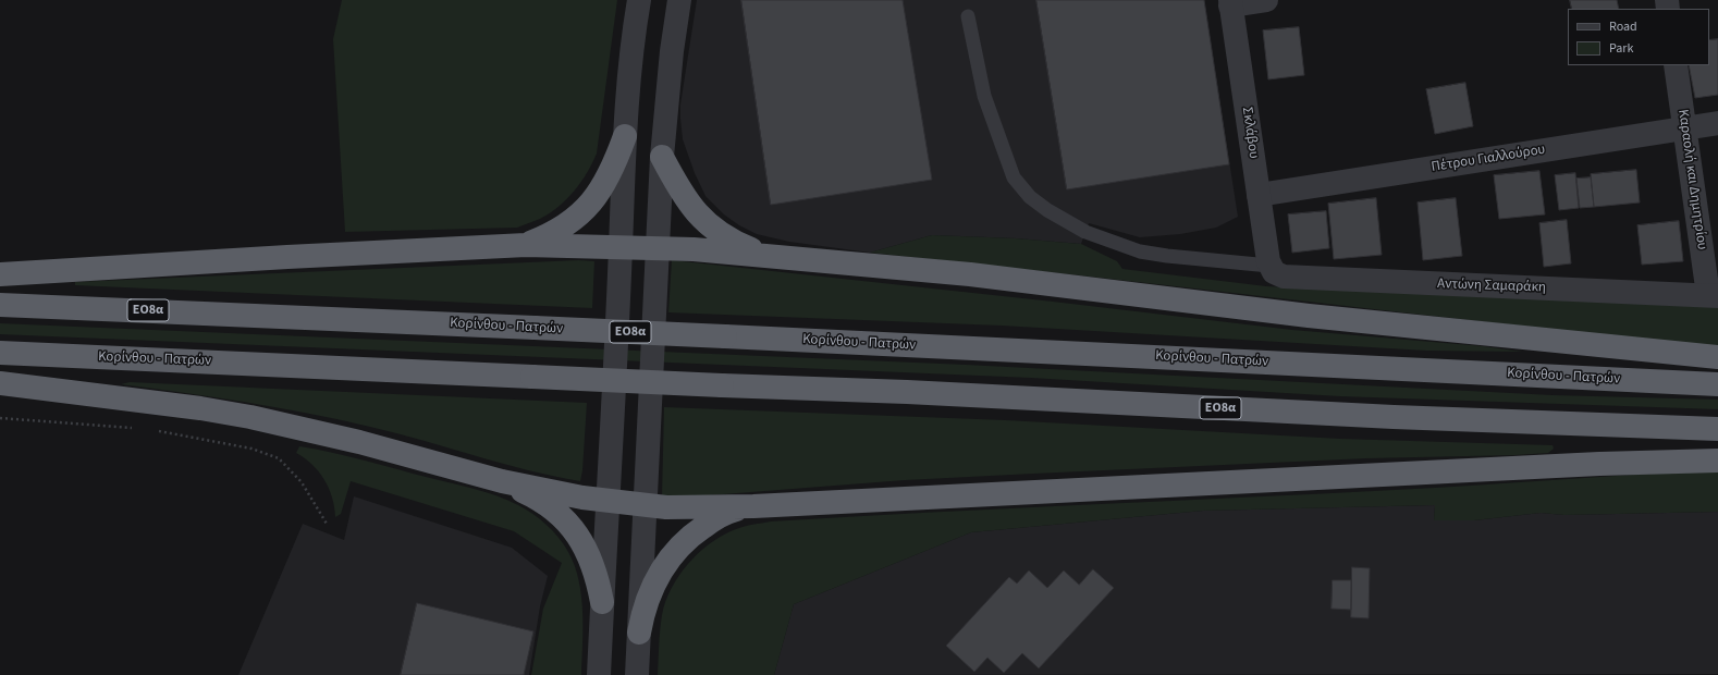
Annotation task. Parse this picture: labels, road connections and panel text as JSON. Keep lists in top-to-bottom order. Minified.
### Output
{"streets":{"highway":["ΕΟ8α","Κορίνθου - Πατρών"],"street":["Σκλάβου","Πέτρου Γιαλλούρου","Καραολή και Δημητρίου","Αντώνη Σαμαράκη"]},"crossings":[["Σκλάβου","Πέτρου Γιαλλούρου"],["Σκλάβου","Αντώνη Σαμαράκη"],["Πέτρου Γιαλλούρου","Καραολή και Δημητρίου"],["Καραολή και Δημητρίου","Αντώνη Σαμαράκη"]],"legend":["Road","Park"]}
